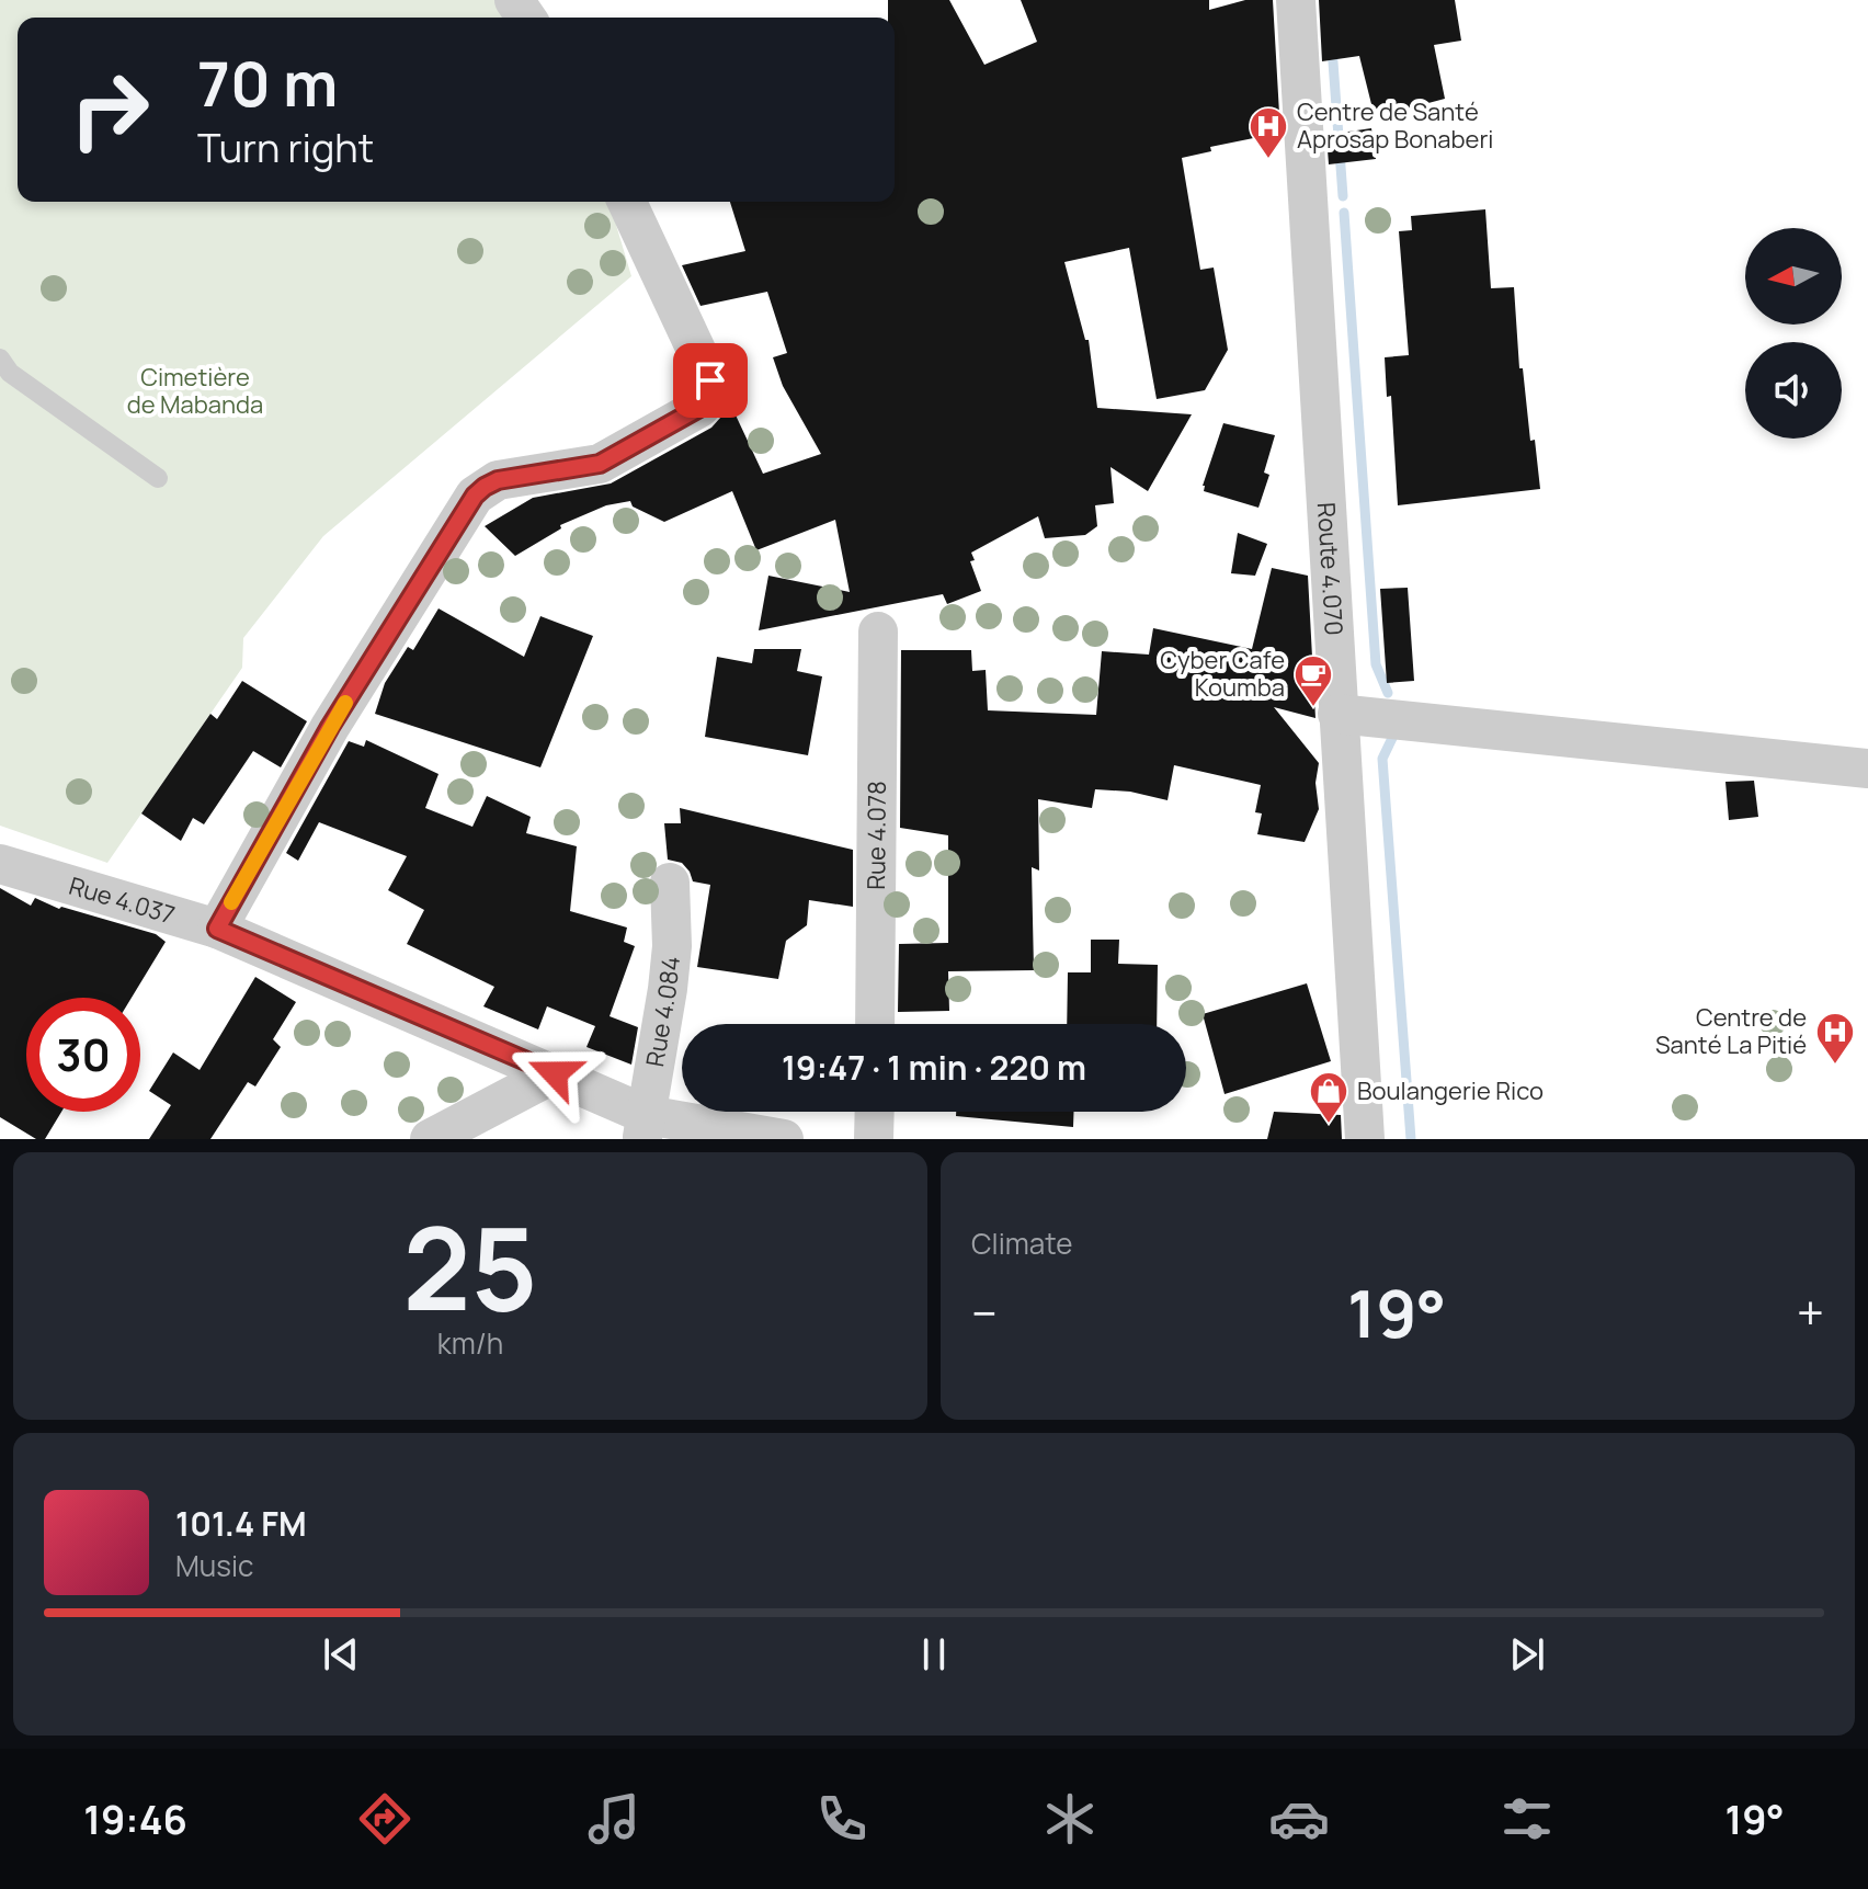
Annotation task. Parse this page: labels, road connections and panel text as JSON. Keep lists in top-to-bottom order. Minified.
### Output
{"streets":{"street":["Route 4.070","Rue 4.078","Rue 4.037","Rue 4.084"]},"crossings":[["Rue 4.037","Rue 4.084"]],"parks":["Cimetière de Mabanda"],"places":{"hospital":["Centre de Santé Aprosap Bonaberi","Centre de Santé La Pitié"],"cafe":["Cyber Cafe Koumba"],"shop":["Boulangerie Rico"]},"north":"left","page":{"turn":["70 m","Turn right"],"limit":"30","trip":"19:47 · 1 min · 220 m","tile":[["25","km/h"],"Climate"],"heat":["−","19°","+"],"song":["101.4 FM","Music"],"tabs":["19:46","19°"]}}
